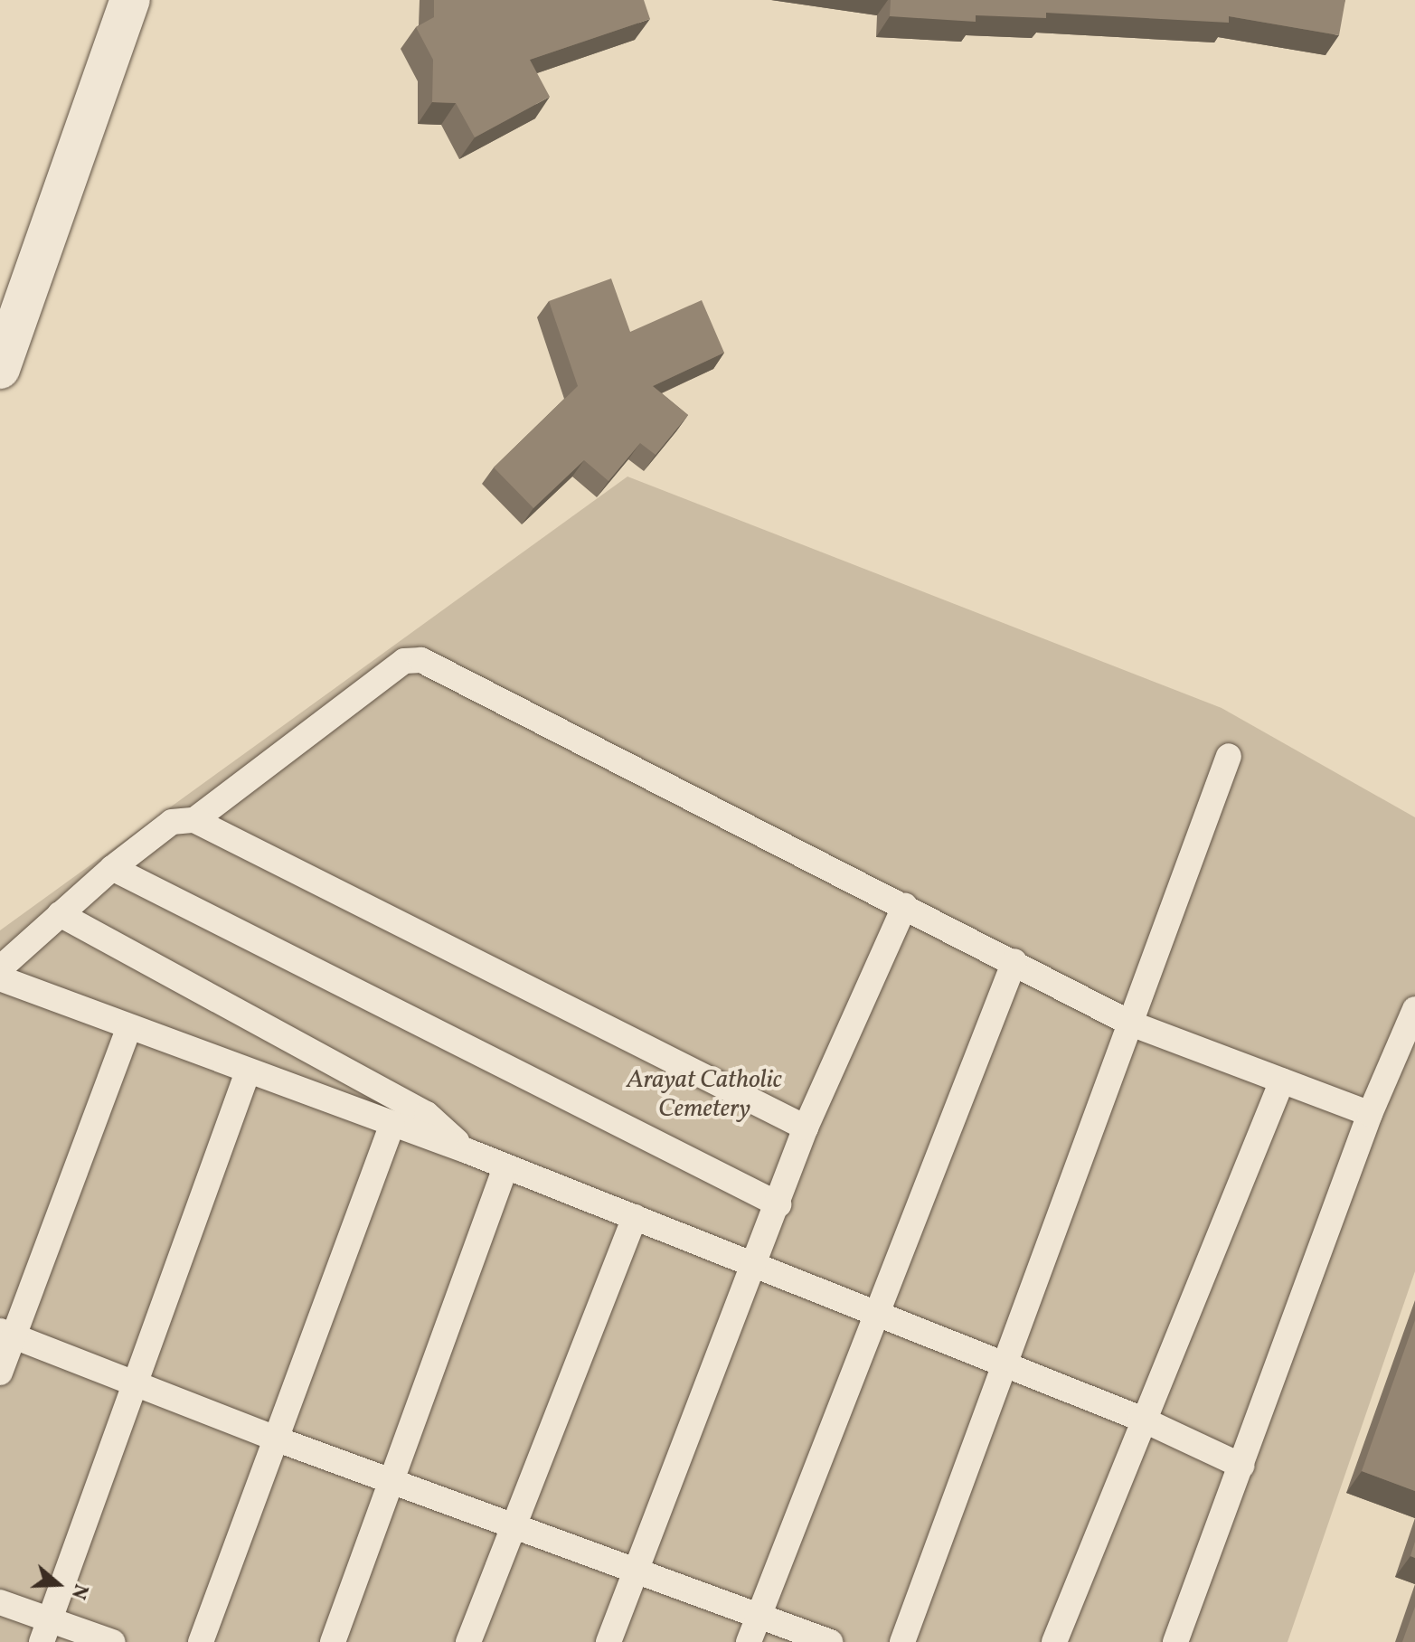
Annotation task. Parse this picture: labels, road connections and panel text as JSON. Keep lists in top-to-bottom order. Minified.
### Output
{"parks":["Arayat Catholic Cemetery"],"north":"right"}
